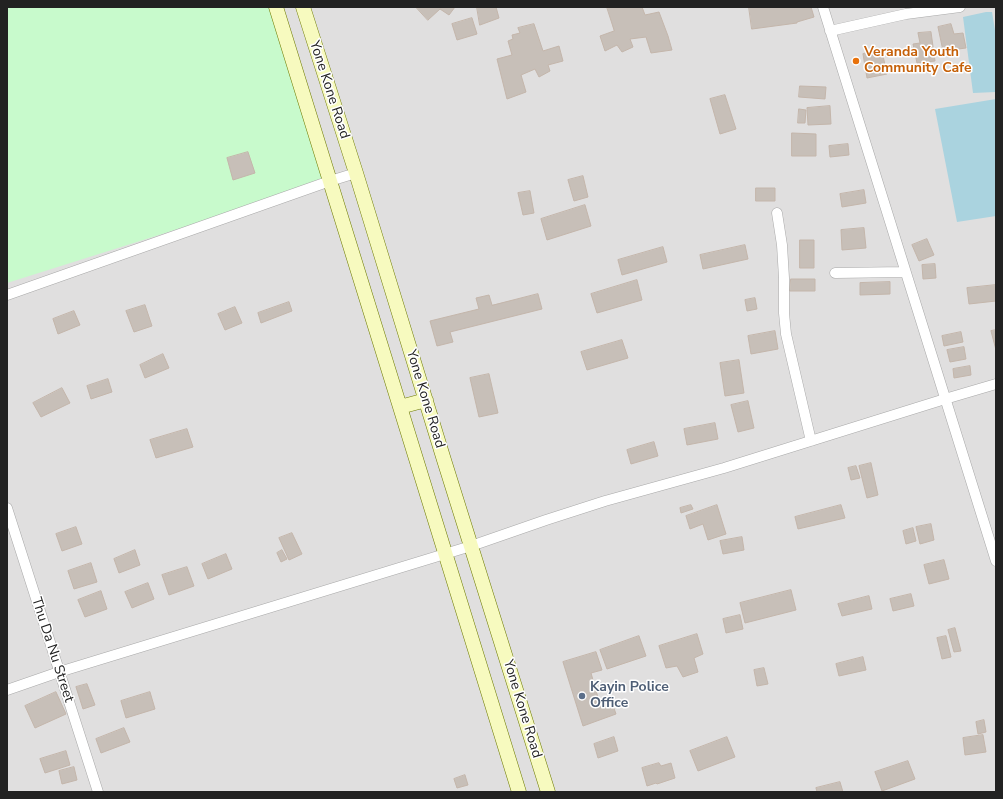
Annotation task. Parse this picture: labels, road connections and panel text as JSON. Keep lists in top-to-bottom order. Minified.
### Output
{"streets":{"street":["Yone Kone Road","Thu Da Nu Street"]},"places":["Veranda Youth Community Cafe","Kayin Police Office"]}
